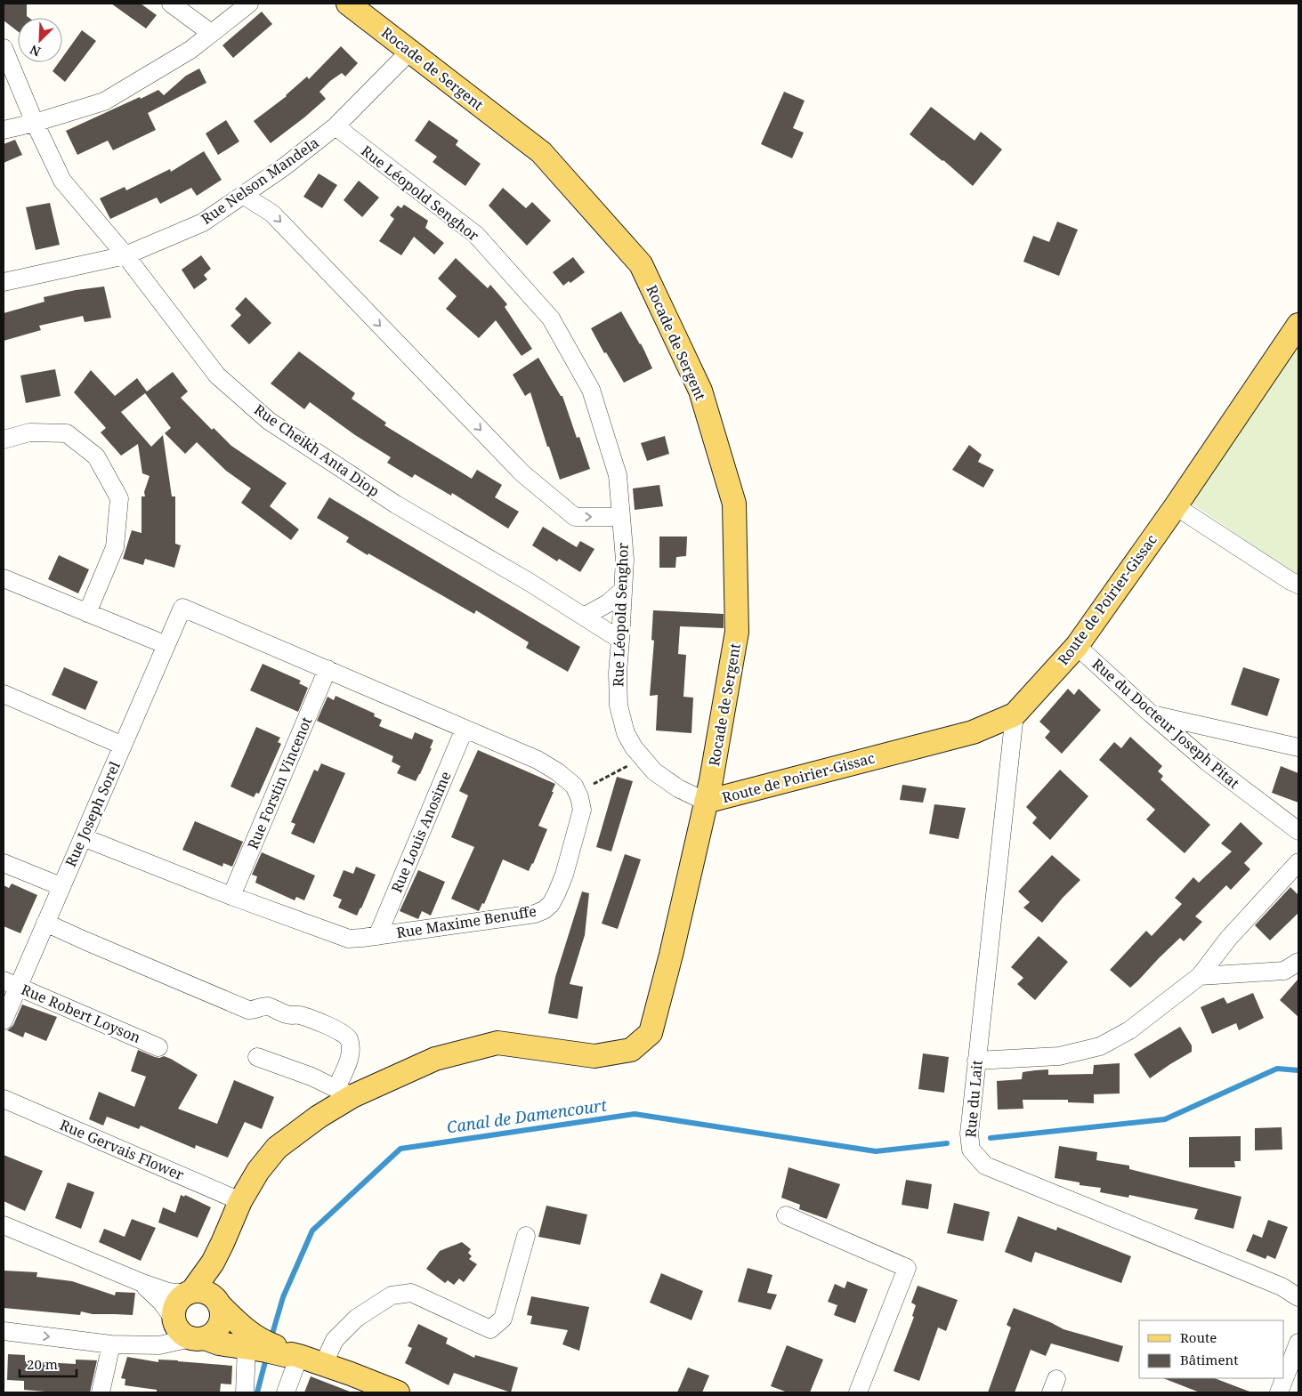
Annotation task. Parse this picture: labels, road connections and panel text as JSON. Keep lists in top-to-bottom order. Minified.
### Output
{"streets":{"main road":["Rocade de Sergent","Route de Poirier-Gissac"],"street":["Rue Nelson Mandela","Rue Léopold Senghor","Rue Cheikh Anta Diop","Rue du Docteur Joseph Pitat","Rue Forstin Vincenot","Rue Joseph Sorel","Rue Louis Anosime","Rue Maxime Benuffe","Rue Robert Loyson","Rue du Lait","Rue Gervais Flower"]},"crossings":[["Rocade de Sergent","Rue Nelson Mandela"],["Rocade de Sergent","Rue Léopold Senghor"],["Rocade de Sergent","Route de Poirier-Gissac"],["Rocade de Sergent","Rue Gervais Flower"],["Rue Nelson Mandela","Rue Léopold Senghor"],["Rue Nelson Mandela","Rue Cheikh Anta Diop"],["Rue Léopold Senghor","Rue Cheikh Anta Diop"],["Rue Léopold Senghor","Route de Poirier-Gissac"],["Route de Poirier-Gissac","Rue du Docteur Joseph Pitat"],["Route de Poirier-Gissac","Rue du Lait"],["Rue Forstin Vincenot","Rue Joseph Sorel"],["Rue Forstin Vincenot","Rue Maxime Benuffe"],["Rue Joseph Sorel","Rue Maxime Benuffe"],["Rue Joseph Sorel","Rue Robert Loyson"],["Rue Louis Anosime","Rue Maxime Benuffe"]],"water":["Canal de Damencourt"],"legend":["Route","Bâtiment"],"scale_bar":"20 m","north":"bottom left"}
